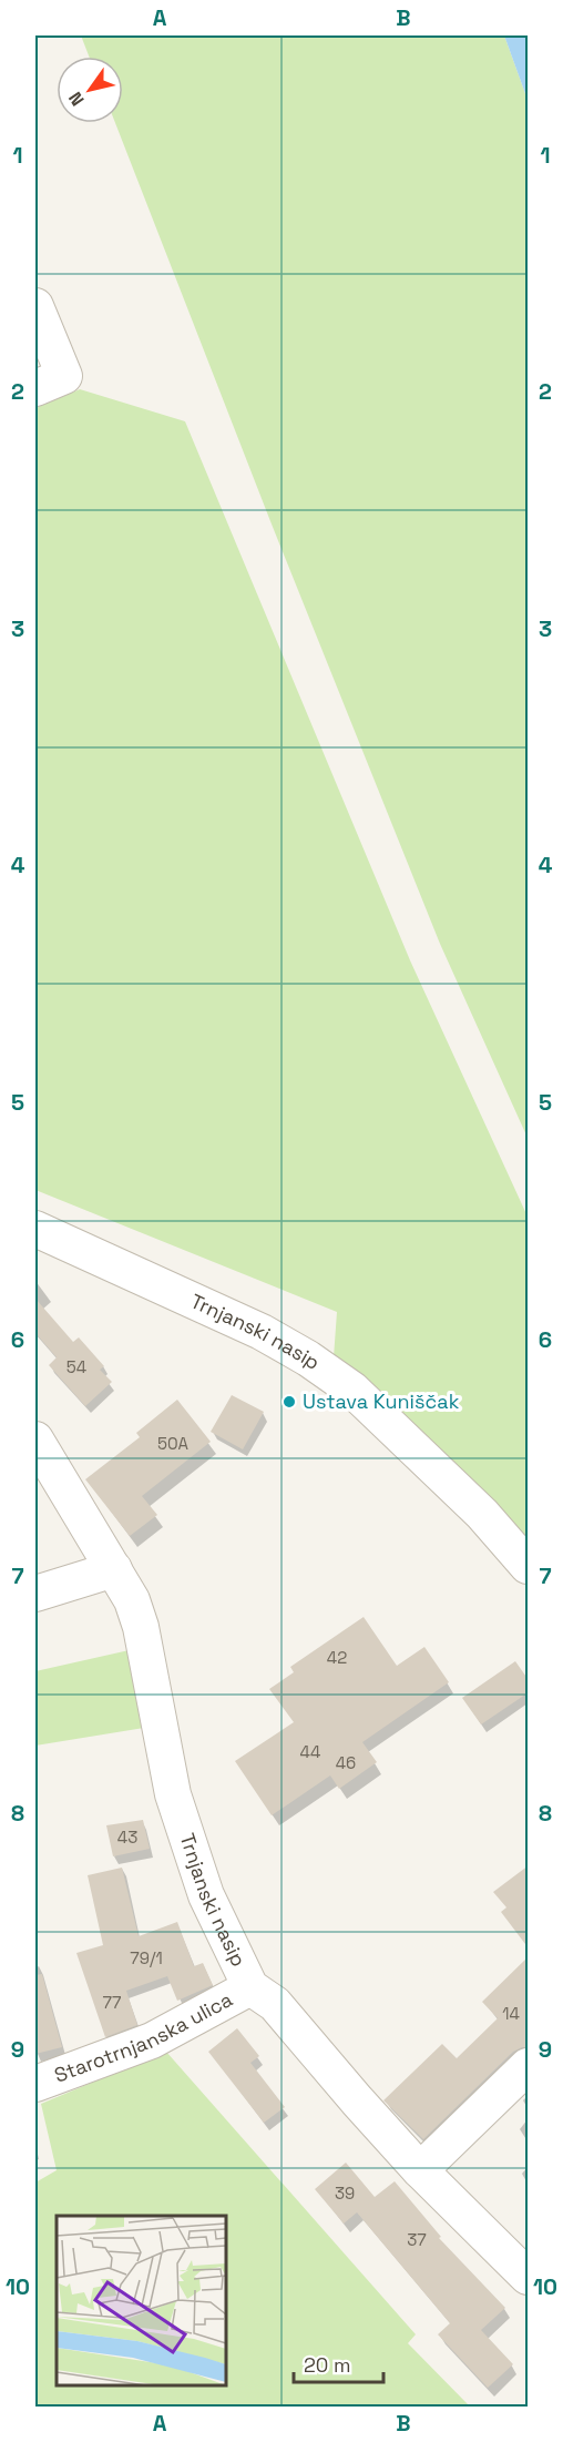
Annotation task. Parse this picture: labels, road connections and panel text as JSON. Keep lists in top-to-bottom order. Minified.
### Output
{"streets":{"street":["Trnjanski nasip","Starotrnjanska ulica"]},"crossings":[["Trnjanski nasip","Starotrnjanska ulica"]],"places":["Ustava Kuniščak"],"house_numbers":["54","50A","42","44","46","43","79/1","77","14","39","37"],"scale_bar":"20 m","north":"bottom left","grid":{"columns":["A","B"],"rows":["1","2","3","4","5","6","7","8","9","10"]}}
